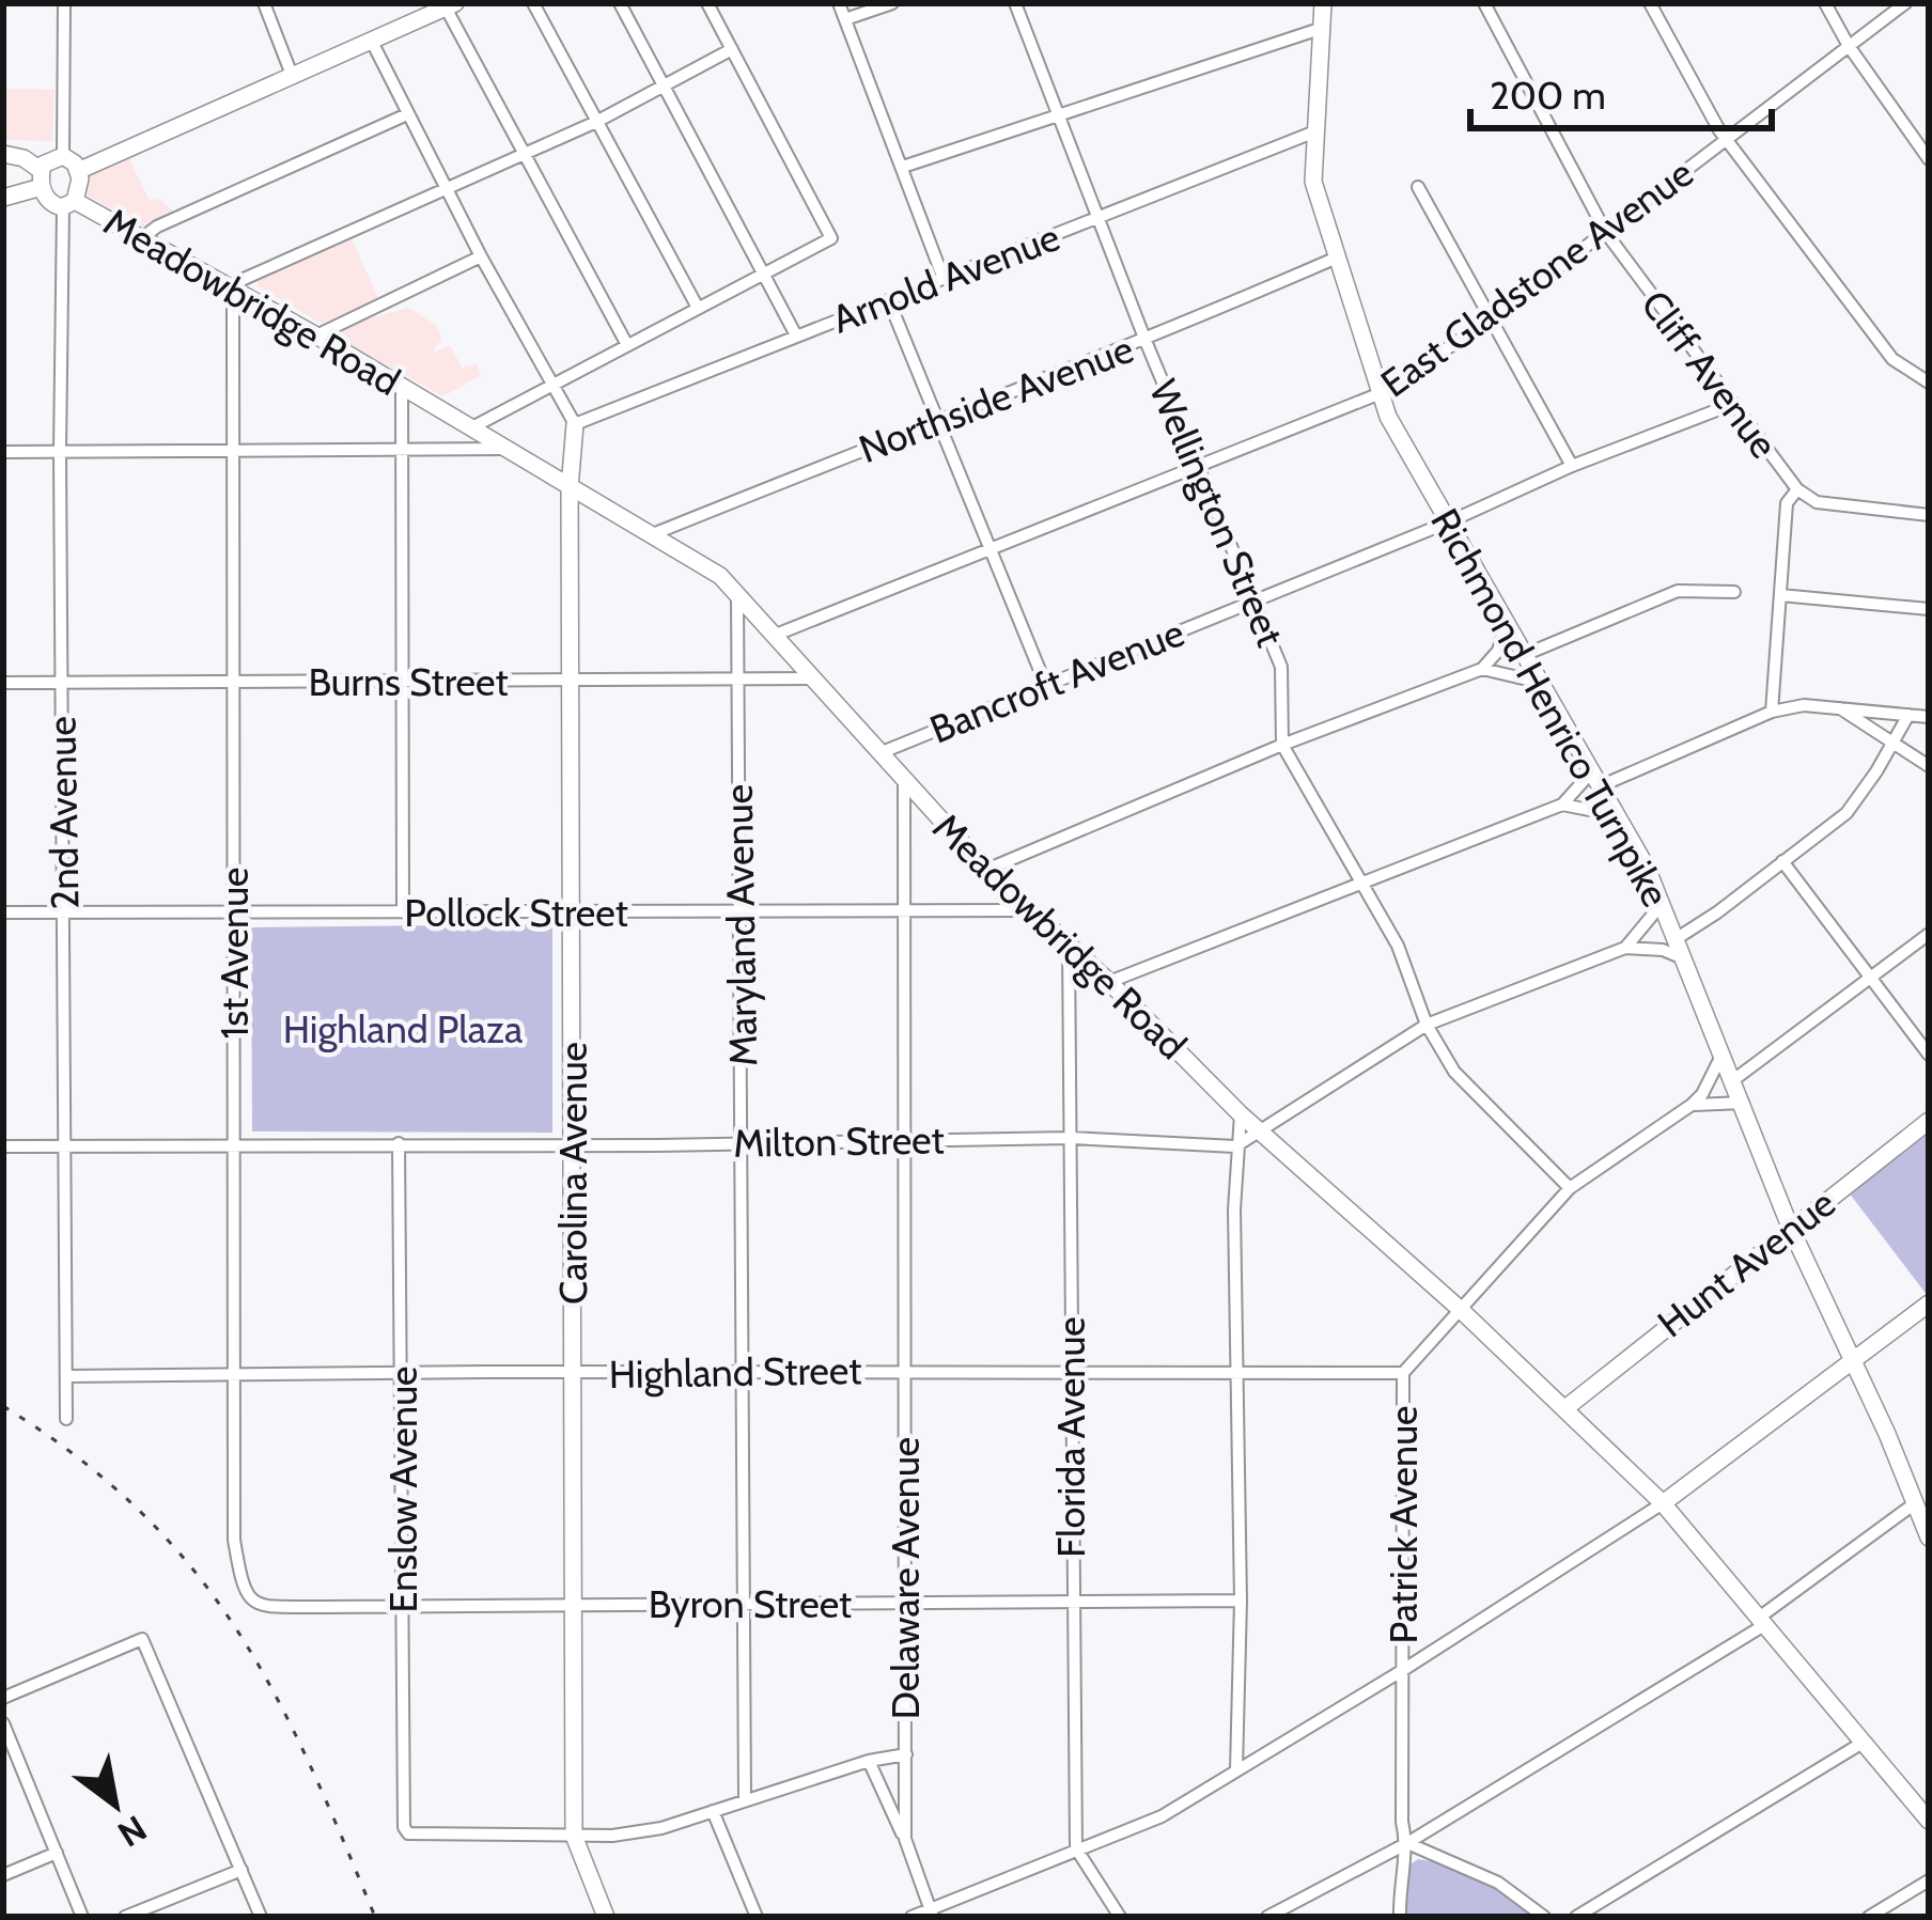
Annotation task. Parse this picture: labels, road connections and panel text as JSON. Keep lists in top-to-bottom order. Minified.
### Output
{"streets":{"street":["Arnold Avenue","East Gladstone Avenue","Meadowbridge Road","Cliff Avenue","Northside Avenue","Wellington Street","Bancroft Avenue","Burns Street","Richmond Henrico Turnpike","2nd Avenue","Pollock Street","Maryland Avenue","1st Avenue","Milton Street","Carolina Avenue","Hunt Avenue","Highland Street","Florida Avenue","Enslow Avenue","Patrick Avenue","Delaware Avenue","Byron Street"]},"crossings":[["Arnold Avenue","Wellington Street"],["Arnold Avenue","Richmond Henrico Turnpike"],["Arnold Avenue","Carolina Avenue"],["East Gladstone Avenue","Meadowbridge Road"],["East Gladstone Avenue","Cliff Avenue"],["East Gladstone Avenue","Wellington Street"],["East Gladstone Avenue","Richmond Henrico Turnpike"],["Meadowbridge Road","Northside Avenue"],["Meadowbridge Road","Bancroft Avenue"],["Meadowbridge Road","Burns Street"],["Meadowbridge Road","2nd Avenue"],["Meadowbridge Road","Pollock Street"],["Meadowbridge Road","Maryland Avenue"],["Meadowbridge Road","1st Avenue"],["Meadowbridge Road","Carolina Avenue"],["Meadowbridge Road","Hunt Avenue"],["Meadowbridge Road","Florida Avenue"],["Meadowbridge Road","Patrick Avenue"],["Meadowbridge Road","Delaware Avenue"],["Cliff Avenue","Bancroft Avenue"],["Northside Avenue","Wellington Street"],["Northside Avenue","Richmond Henrico Turnpike"],["Wellington Street","Bancroft Avenue"],["Wellington Street","Patrick Avenue"],["Bancroft Avenue","Richmond Henrico Turnpike"],["Burns Street","2nd Avenue"],["Burns Street","Maryland Avenue"],["Burns Street","1st Avenue"],["Burns Street","Carolina Avenue"],["Richmond Henrico Turnpike","Hunt Avenue"],["Richmond Henrico Turnpike","Patrick Avenue"],["2nd Avenue","Pollock Street"],["2nd Avenue","Milton Street"],["2nd Avenue","Highland Street"],["Pollock Street","Maryland Avenue"],["Pollock Street","1st Avenue"],["Pollock Street","Carolina Avenue"],["Pollock Street","Delaware Avenue"],["Maryland Avenue","Milton Street"],["Maryland Avenue","Highland Street"],["Maryland Avenue","Byron Street"],["1st Avenue","Milton Street"],["1st Avenue","Highland Street"],["1st Avenue","Byron Street"],["Milton Street","Carolina Avenue"],["Milton Street","Florida Avenue"],["Milton Street","Enslow Avenue"],["Milton Street","Delaware Avenue"],["Carolina Avenue","Highland Street"],["Carolina Avenue","Enslow Avenue"],["Carolina Avenue","Byron Street"],["Highland Street","Florida Avenue"],["Highland Street","Enslow Avenue"],["Highland Street","Patrick Avenue"],["Highland Street","Delaware Avenue"],["Florida Avenue","Byron Street"],["Enslow Avenue","Byron Street"],["Delaware Avenue","Byron Street"]],"parks":["Highland Plaza"],"scale_bar":"200 m","north":"bottom right"}
